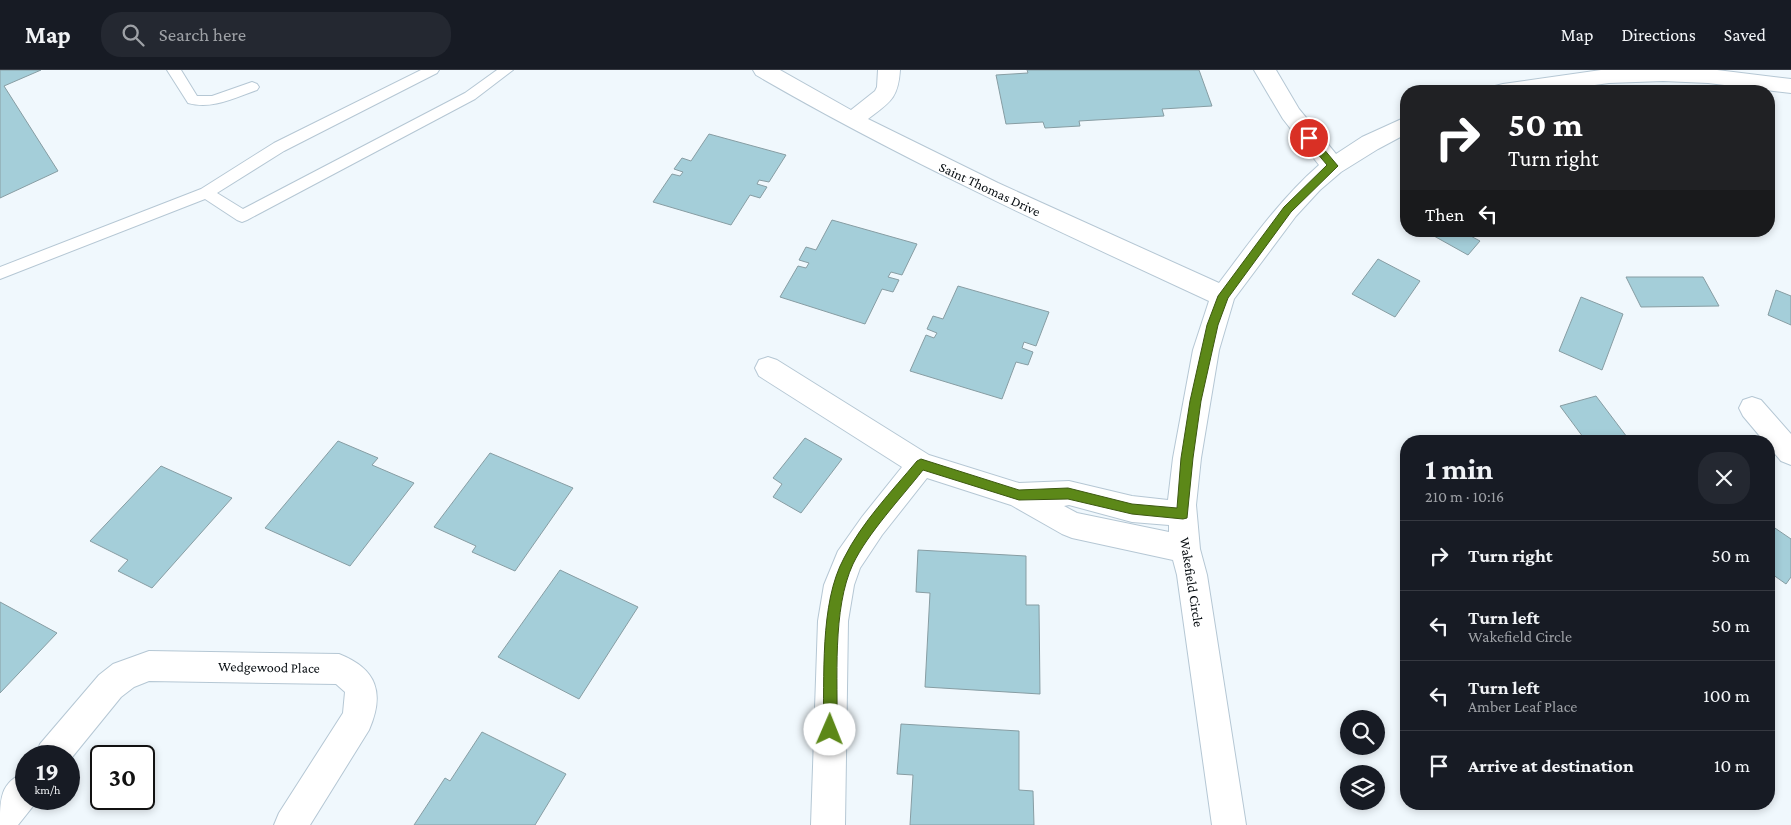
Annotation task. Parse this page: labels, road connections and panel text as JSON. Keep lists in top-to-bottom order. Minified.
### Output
{"streets":{"street":["Saint Thomas Drive","Wakefield Circle","Wedgewood Place"]},"crossings":[["Saint Thomas Drive","Wakefield Circle"]],"page":{"header":"Map","search":"Search here","nav":["Map","Directions","Saved"],"turn":["50 m","Turn right"],"then":"Then","heading":["1 min","210 m · 10:16"],"list":[{"name":"Turn right","value":"50 m"},{"name":"Turn left","note":"Wakefield Circle","value":"50 m"},{"name":"Turn left","note":"Amber Leaf Place","value":"100 m"},{"name":"Arrive at destination","value":"10 m"}],"speed":"19 km/h","limit":"30"}}
